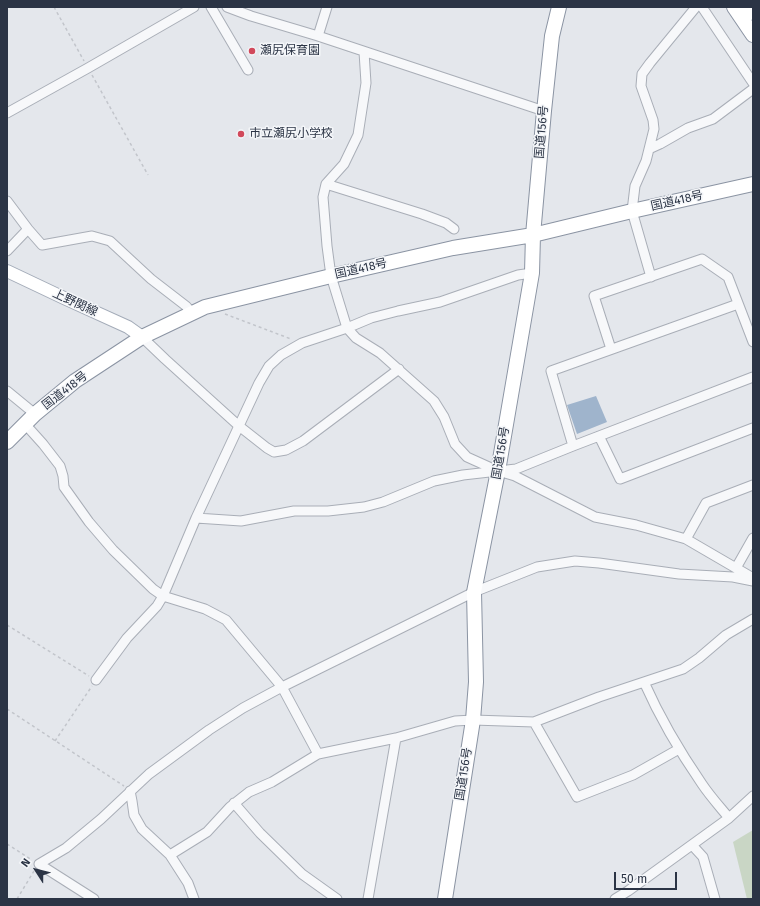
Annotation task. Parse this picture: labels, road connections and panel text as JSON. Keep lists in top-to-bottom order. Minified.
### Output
{"streets":{"highway":["国道156号","国道418号"],"main road":["上野関線"]},"crossings":[["国道156号","国道418号"],["国道418号","上野関線"]],"places":["瀬尻保育園","市立瀬尻小学校"],"scale_bar":"50 m","north":"top left"}
